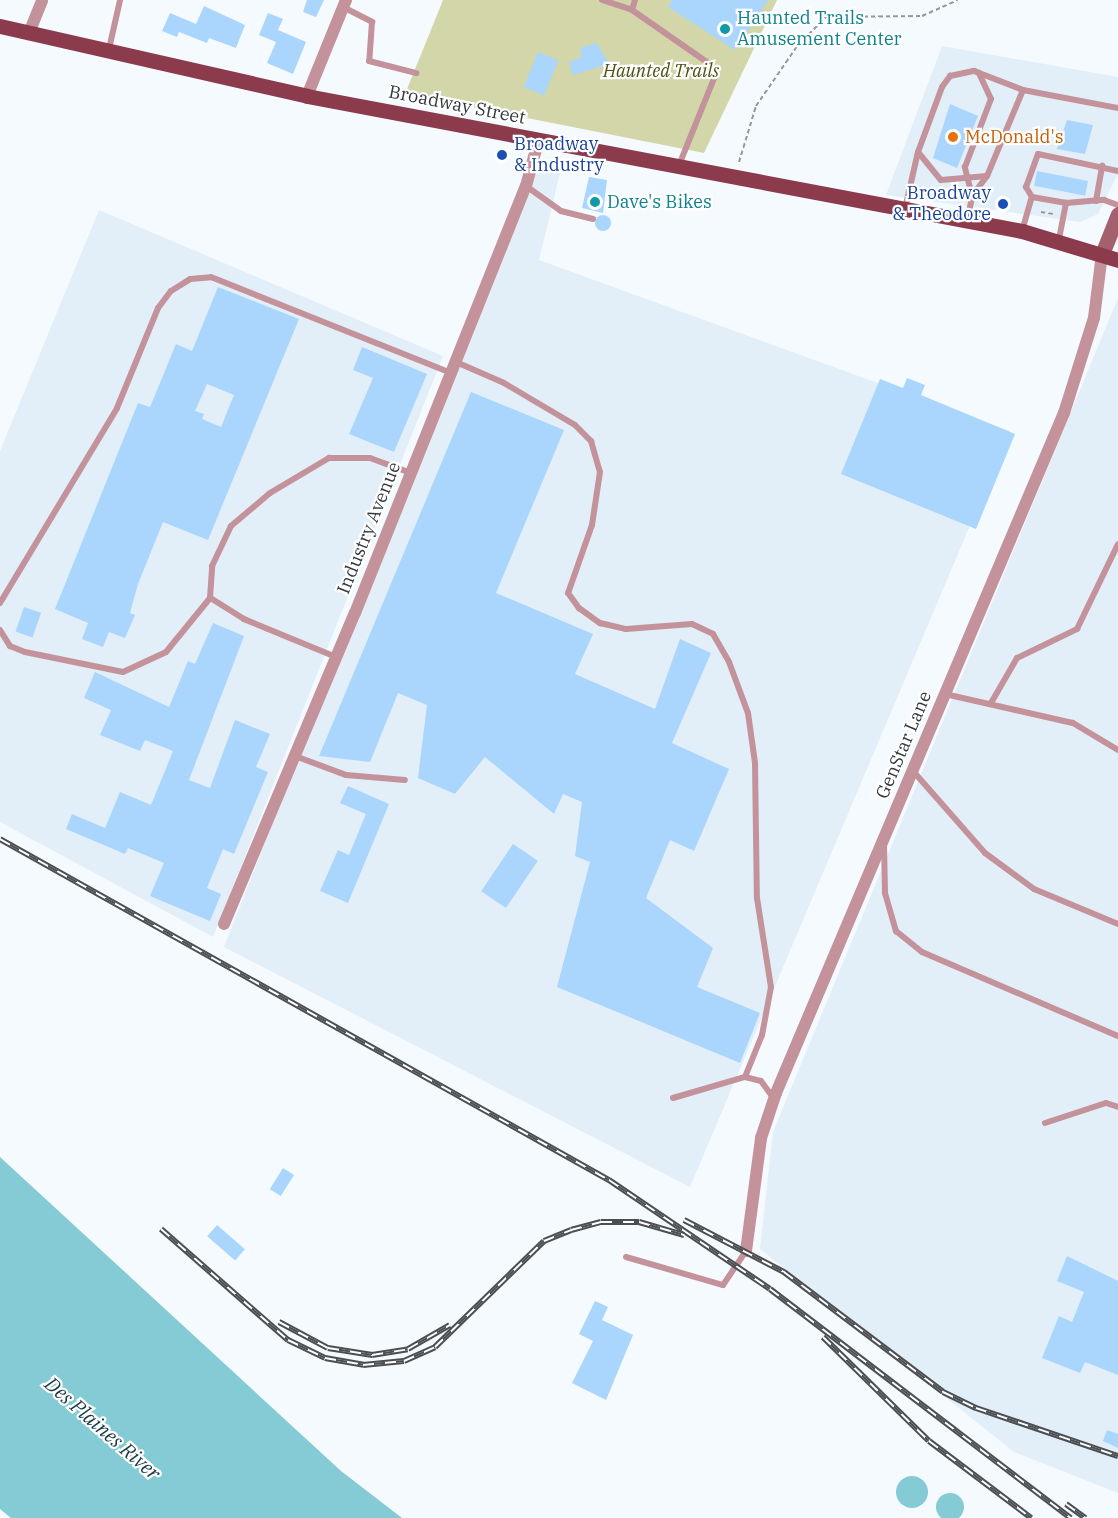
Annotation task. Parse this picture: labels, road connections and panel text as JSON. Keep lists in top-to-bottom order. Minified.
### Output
{"streets":{"main road":["Broadway Street"],"street":["Industry Avenue","GenStar Lane"]},"crossings":[["Broadway Street","Industry Avenue"],["Broadway Street","GenStar Lane"]],"water":["Des Plaines River"],"parks":["Haunted Trails"],"places":["Haunted Trails Amusement Center","McDonald's","Broadway & Industry","Dave's Bikes","Broadway & Theodore"]}
